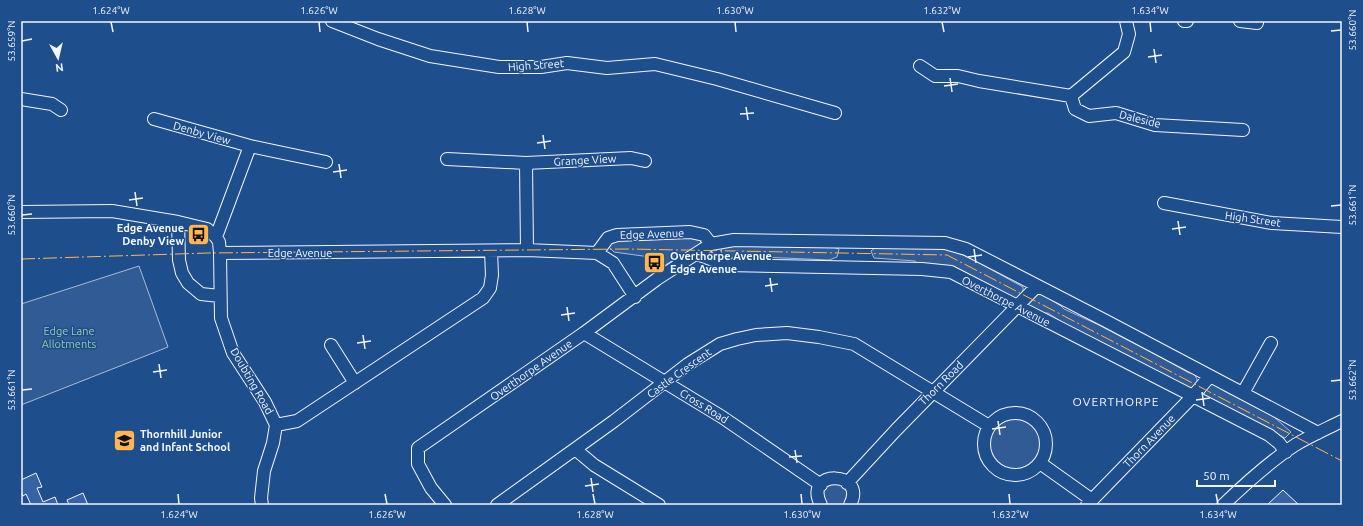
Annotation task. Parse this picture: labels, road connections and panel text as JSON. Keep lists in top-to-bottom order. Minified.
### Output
{"streets":{"street":["High Street","Daleside","Denby View","Grange View","Edge Avenue","Overthorpe Avenue","Castle Crescent","Doubting Road","Thorn Road","Cross Road","Thorn Avenue"]},"crossings":[["Edge Avenue","Overthorpe Avenue"],["Edge Avenue","Doubting Road"],["Overthorpe Avenue","Thorn Road"],["Overthorpe Avenue","Cross Road"],["Overthorpe Avenue","Thorn Avenue"],["Castle Crescent","Thorn Road"],["Castle Crescent","Cross Road"]],"districts":["OVERTHORPE"],"parks":["Edge Lane Allotments"],"places":{"bus stop":["Edge Avenue Denby View","Overthorpe Avenue Edge Avenue"],"school or university":["Thornhill Junior and Infant School"]},"scale_bar":"50 m","north":"bottom","coordinates":["1.624°W","1.626°W","1.628°W","1.630°W","1.632°W","1.634°W","53.660°N","53.659°N","53.661°N","53.662°N"]}
